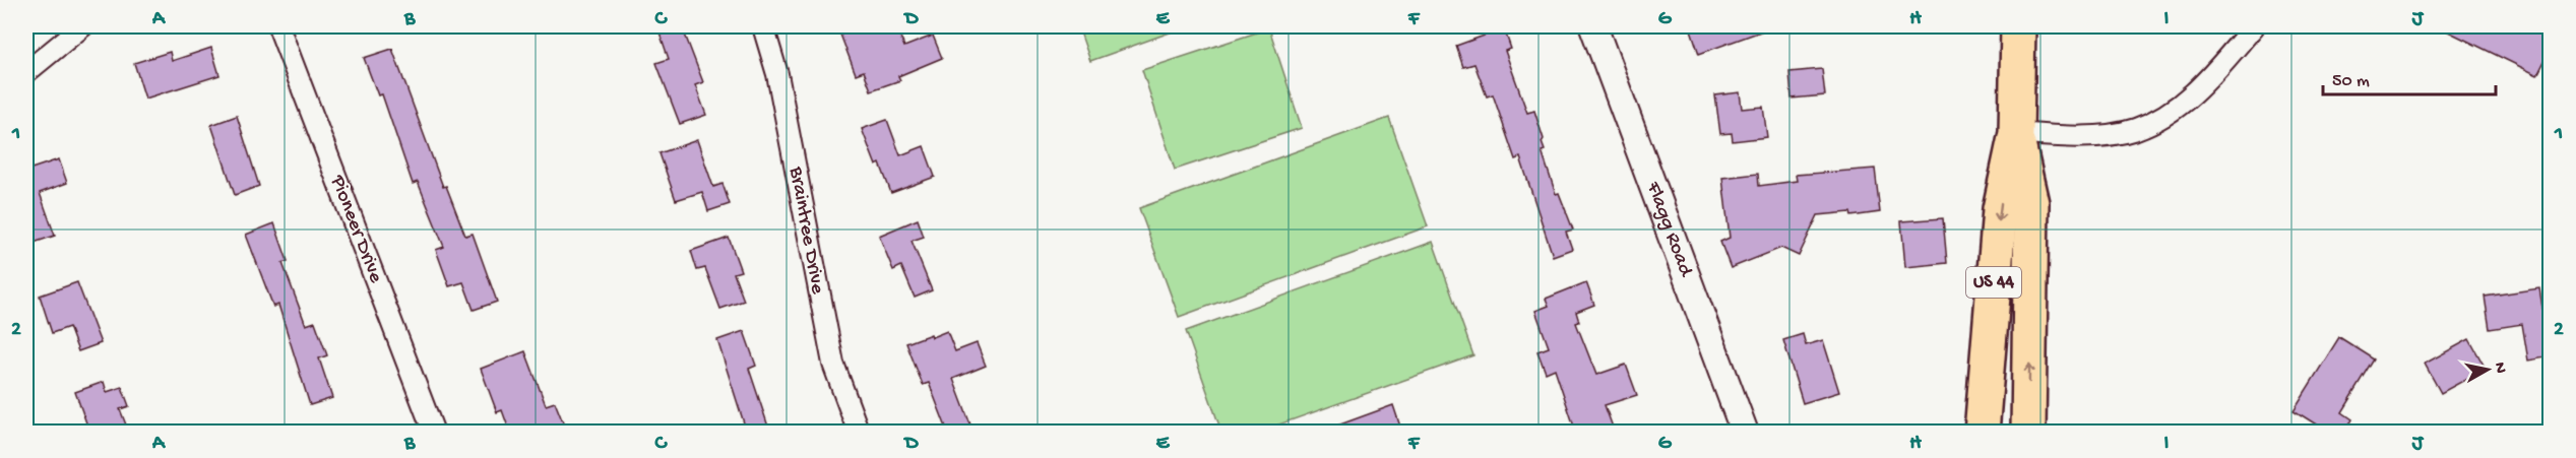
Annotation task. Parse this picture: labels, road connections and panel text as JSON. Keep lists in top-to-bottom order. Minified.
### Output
{"streets":{"highway":["US 44"],"street":["Pioneer Drive","Flagg Road","Braintree Drive"]},"scale_bar":"50 m","north":"right","grid":{"columns":["A","B","C","D","E","F","G","H","I","J"],"rows":["1","2"]}}
